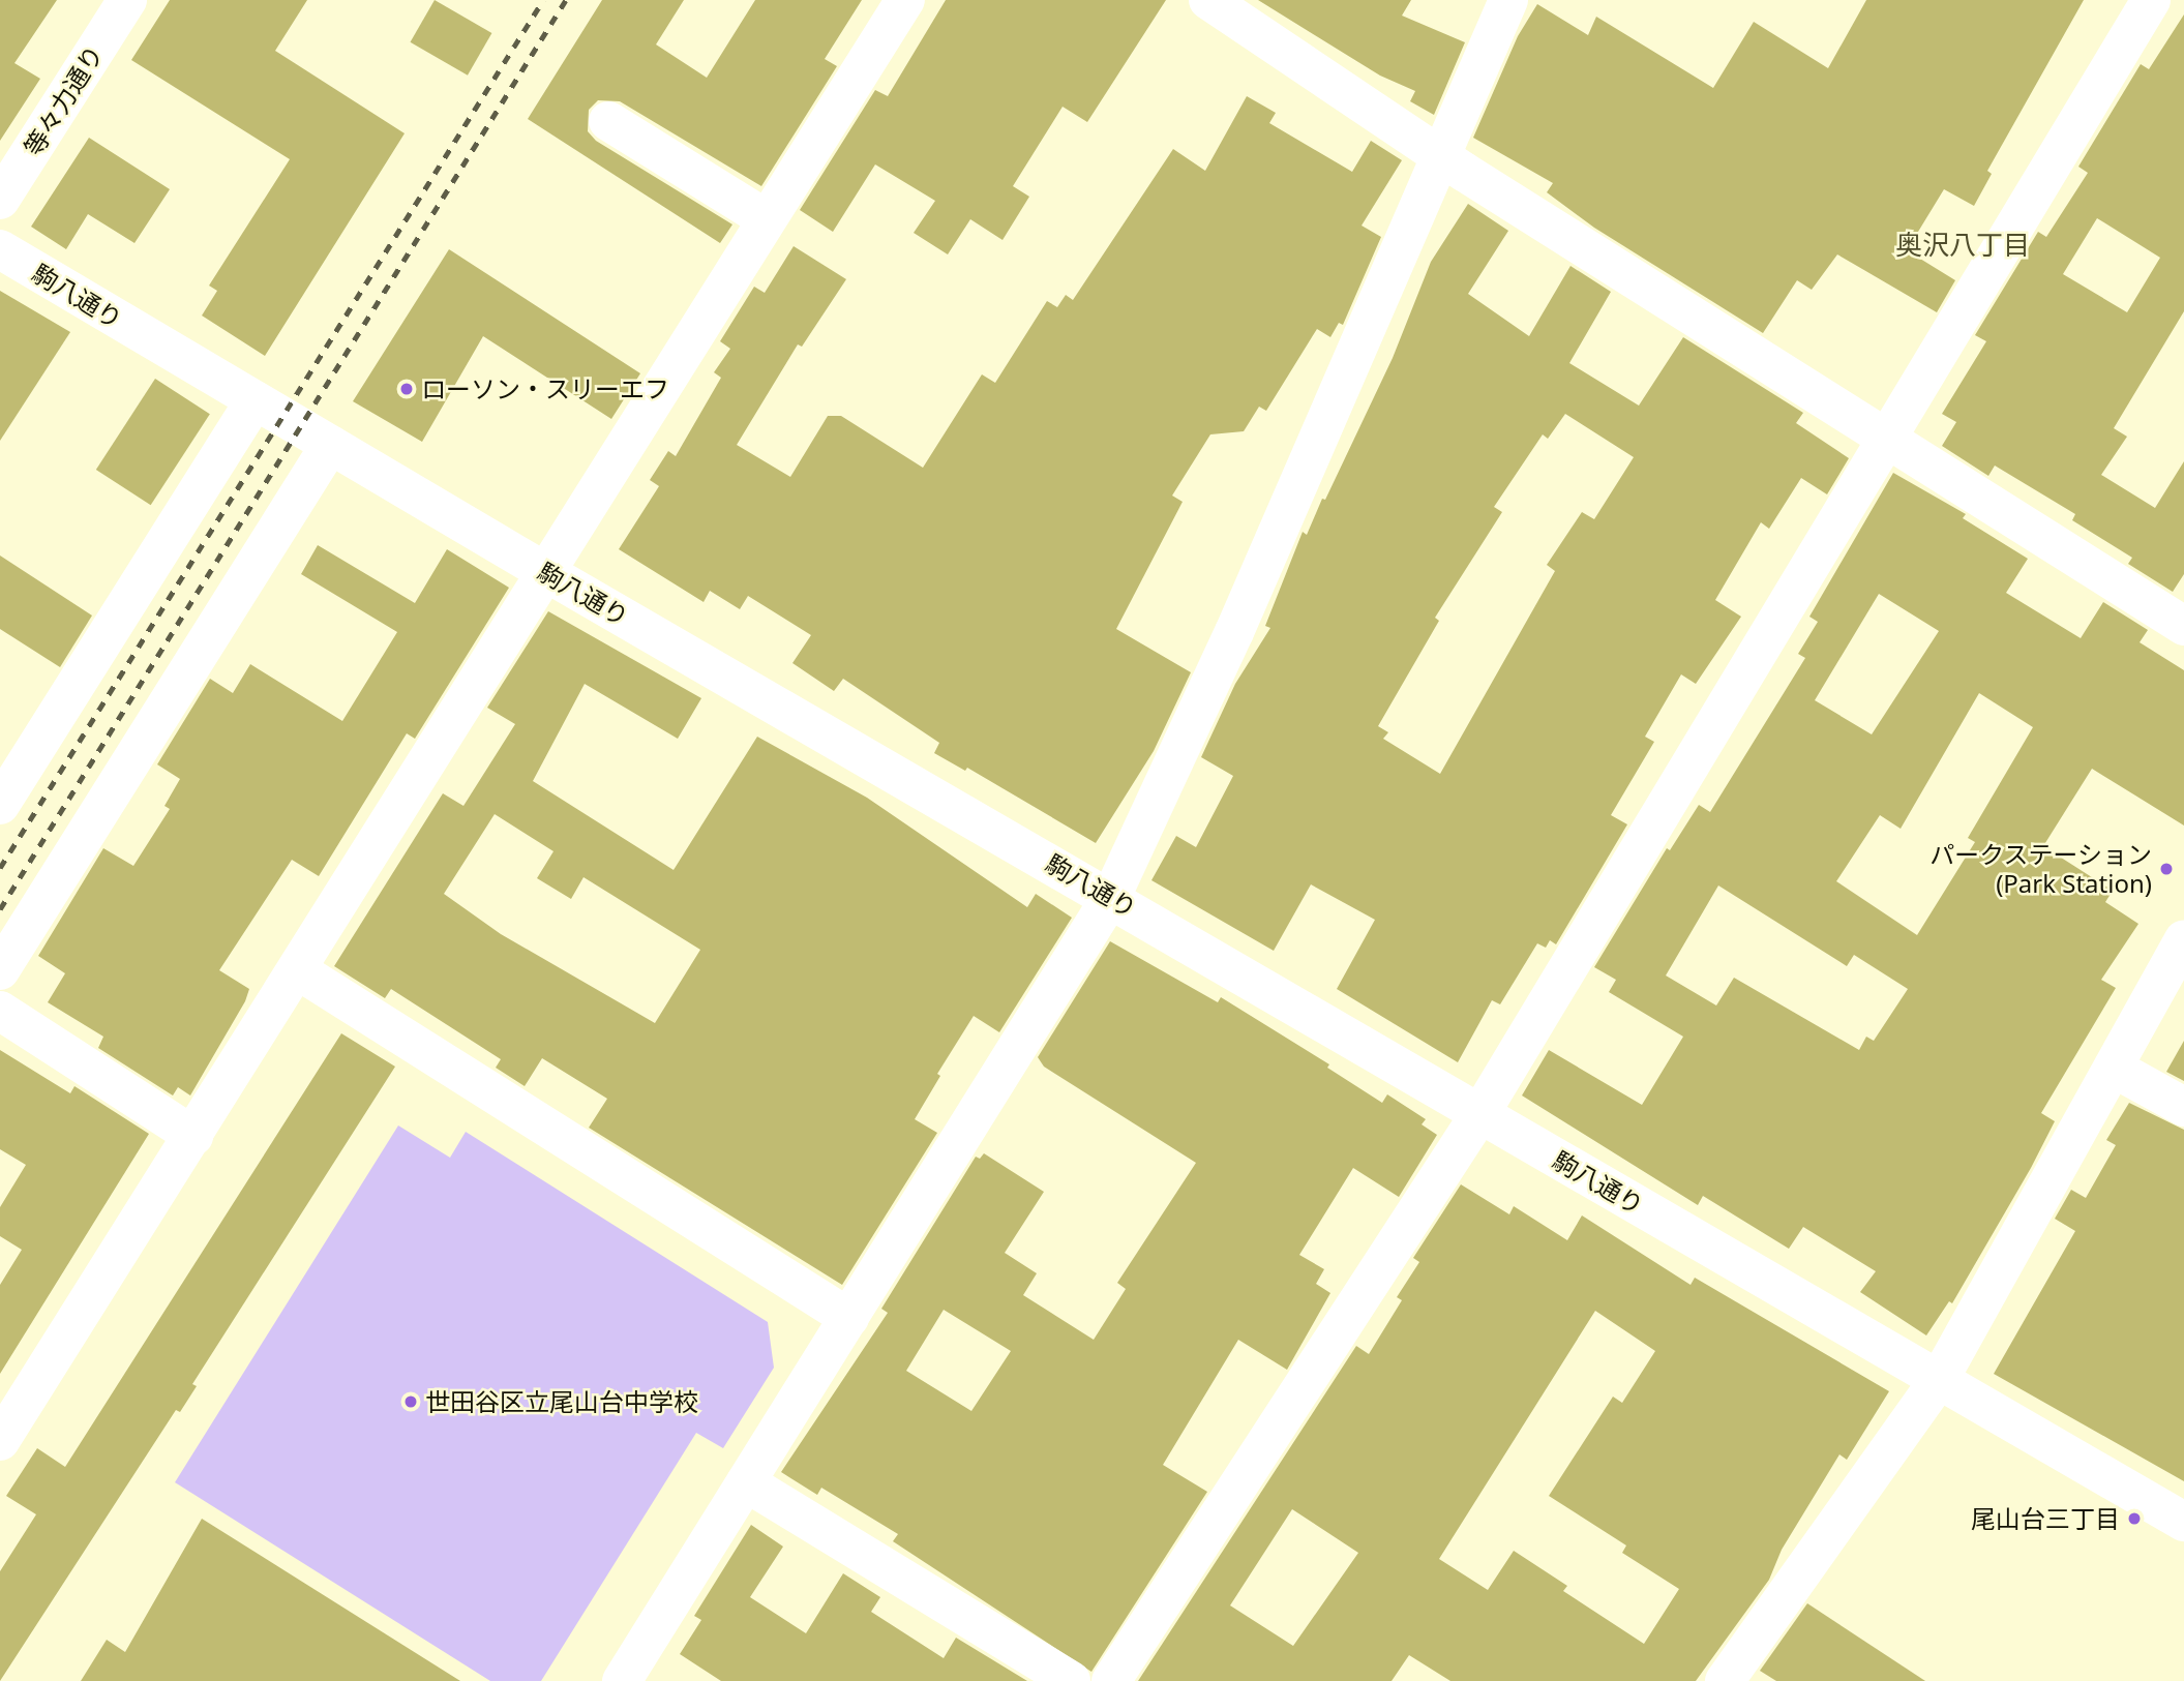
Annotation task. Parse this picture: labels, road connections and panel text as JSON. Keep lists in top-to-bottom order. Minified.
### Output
{"streets":{"street":["等々力通り","駒八通り"]},"districts":["奥沢八丁目"],"places":["ローソン・スリーエフ","パークステーション (Park Station)","世田谷区立尾山台中学校","尾山台三丁目"]}
